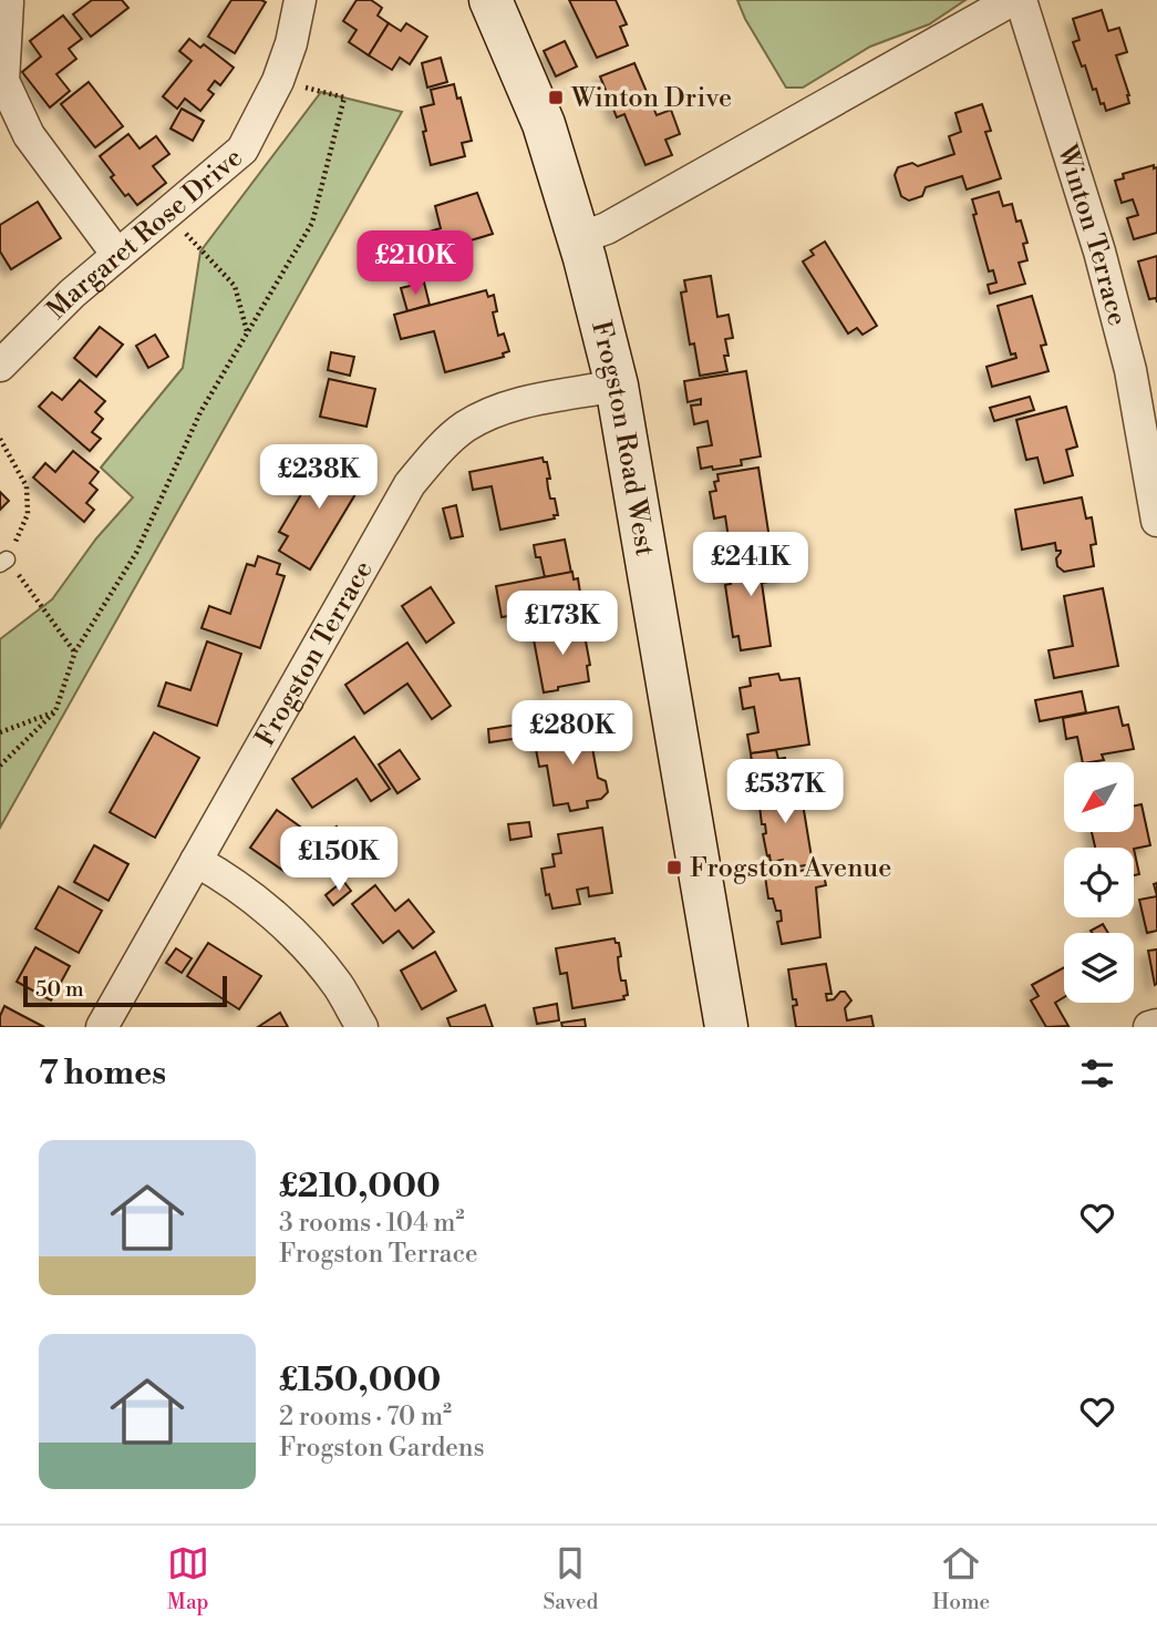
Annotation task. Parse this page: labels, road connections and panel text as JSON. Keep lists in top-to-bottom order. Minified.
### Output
{"streets":{"main road":["Frogston Road West"],"street":["Margaret Rose Drive","Winton Terrace","Frogston Terrace"]},"crossings":[["Frogston Road West","Frogston Terrace"]],"places":{"transit":["Winton Drive","Frogston Avenue"]},"scale_bar":"50 m","north":"bottom left","page":{"price":["£210K","£238K","£241K","£173K","£280K","£537K","£150K"],"scale":"50 m","heading":"7 homes","list":[{"name":"£210,000","note":"3 rooms · 104 m² · Frogston Terrace"},{"name":"£150,000","note":"2 rooms · 70 m² · Frogston Gardens"}],"tabs":["Map","Saved","Home"]}}
